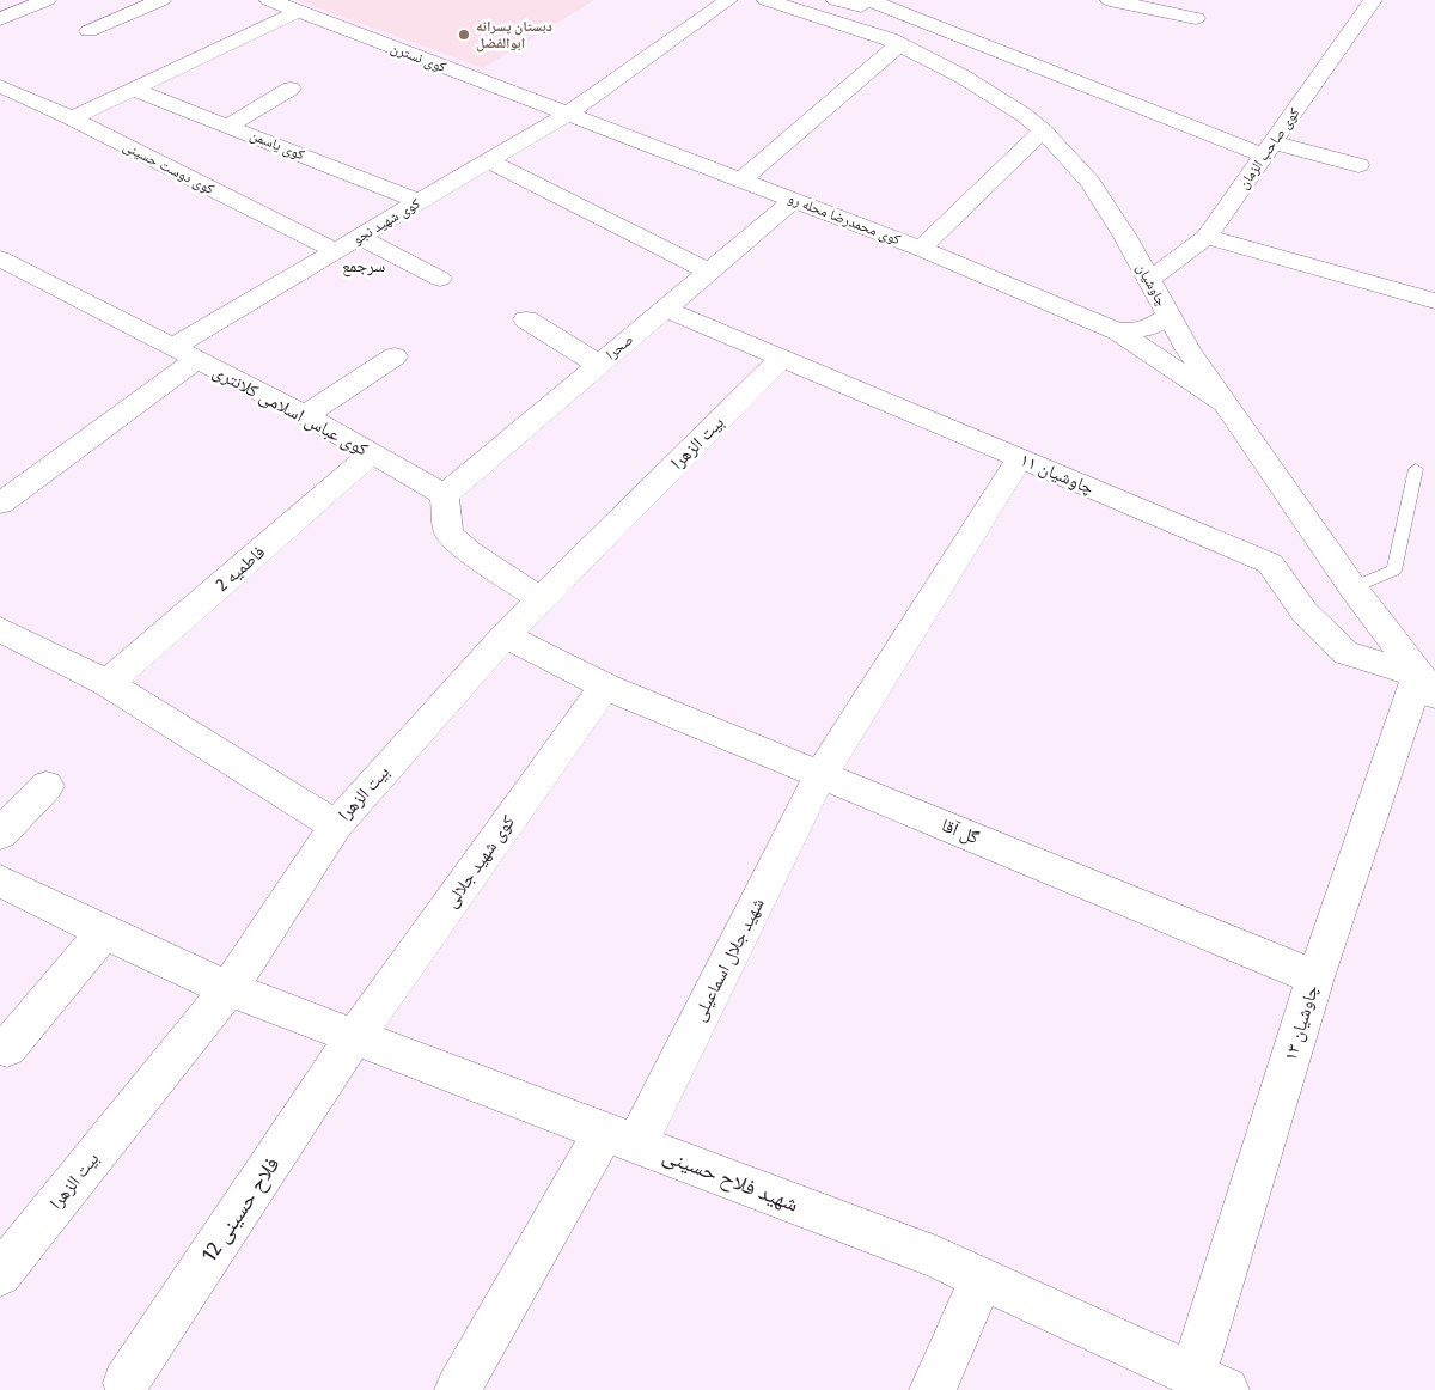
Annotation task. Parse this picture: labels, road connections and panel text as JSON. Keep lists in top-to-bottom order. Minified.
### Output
{"streets":{"street":["کوی نسترن","کوی یاسمن","کوی صاحب الزمان","کوی دوست حسینی","کوی محمدرضا محله رو","کوی شهید نجو","چاوشیان","صحرا","کوی عباس اسلامی کلانتری","بیت الزهرا","چاوشیان ۱۱","فاطمیه 2","گل آقا","کوی شهید جلالی","شهید جلال اسماعیلی","چاوشیان ۱۳","شهید فلاح حسینی","فلاح حسینی 12"]},"crossings":[["کوی نسترن","کوی محمدرضا محله رو"],["کوی نسترن","کوی شهید نجو"],["کوی یاسمن","کوی شهید نجو"],["کوی صاحب الزمان","چاوشیان"],["کوی دوست حسینی","کوی شهید نجو"],["کوی محمدرضا محله رو","کوی شهید نجو"],["کوی محمدرضا محله رو","چاوشیان"],["کوی محمدرضا محله رو","صحرا"],["کوی شهید نجو","کوی عباس اسلامی کلانتری"],["چاوشیان","چاوشیان ۱۱"],["چاوشیان","چاوشیان ۱۳"],["صحرا","کوی عباس اسلامی کلانتری"],["صحرا","چاوشیان ۱۱"],["کوی عباس اسلامی کلانتری","فاطمیه 2"],["بیت الزهرا","چاوشیان ۱۱"],["بیت الزهرا","گل آقا"],["بیت الزهرا","شهید فلاح حسینی"],["چاوشیان ۱۱","شهید جلال اسماعیلی"],["چاوشیان ۱۱","چاوشیان ۱۳"],["گل آقا","کوی شهید جلالی"],["گل آقا","شهید جلال اسماعیلی"],["گل آقا","چاوشیان ۱۳"],["کوی شهید جلالی","شهید فلاح حسینی"],["کوی شهید جلالی","فلاح حسینی 12"],["شهید جلال اسماعیلی","شهید فلاح حسینی"],["چاوشیان ۱۳","شهید فلاح حسینی"],["شهید فلاح حسینی","فلاح حسینی 12"]],"districts":["سرجمع"],"places":["دبستان پسرانه ابوالفضل"]}
